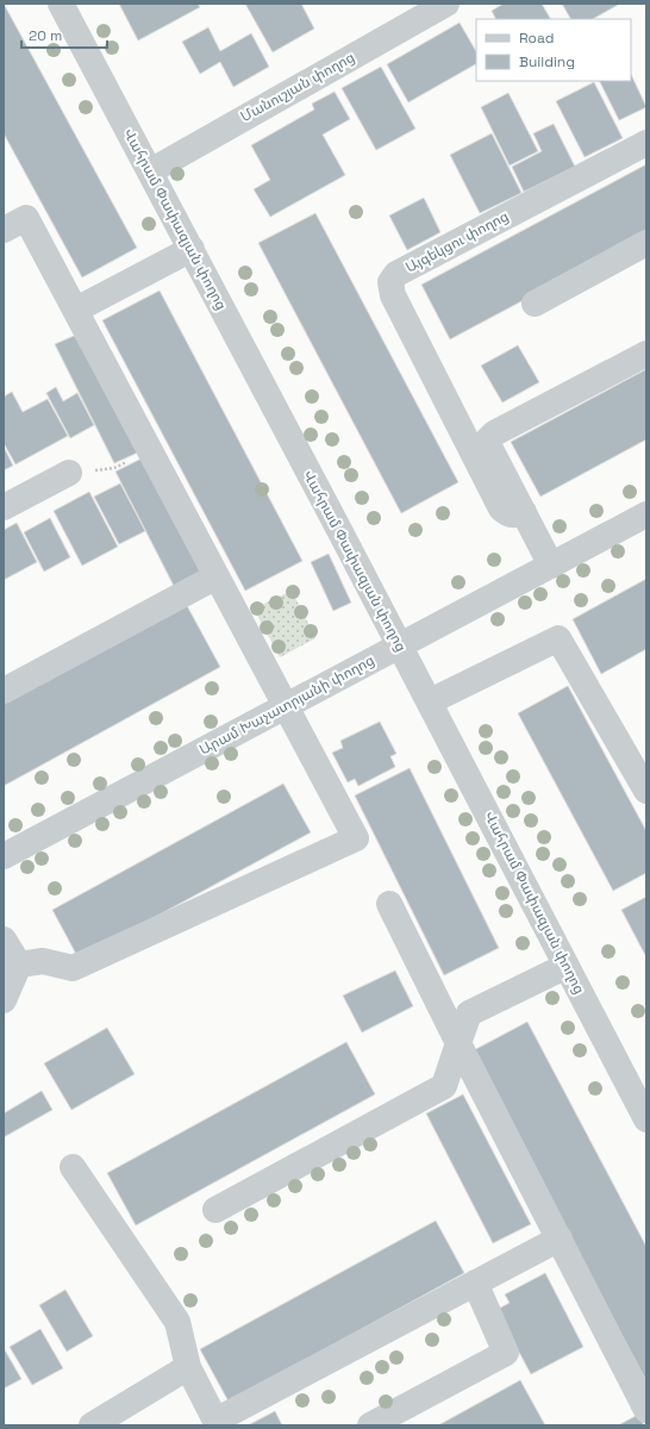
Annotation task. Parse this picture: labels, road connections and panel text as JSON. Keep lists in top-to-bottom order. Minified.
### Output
{"streets":{"street":["Մանուշյան փողոց","Վահրամ Փափազյան փողոց","Այգեկցու փողոց","Արամ Խաչատրյանի փողոց"]},"crossings":[["Մանուշյան փողոց","Վահրամ Փափազյան փողոց"],["Վահրամ Փափազյան փողոց","Արամ Խաչատրյանի փողոց"]],"legend":["Road","Building"],"scale_bar":"20 m"}
